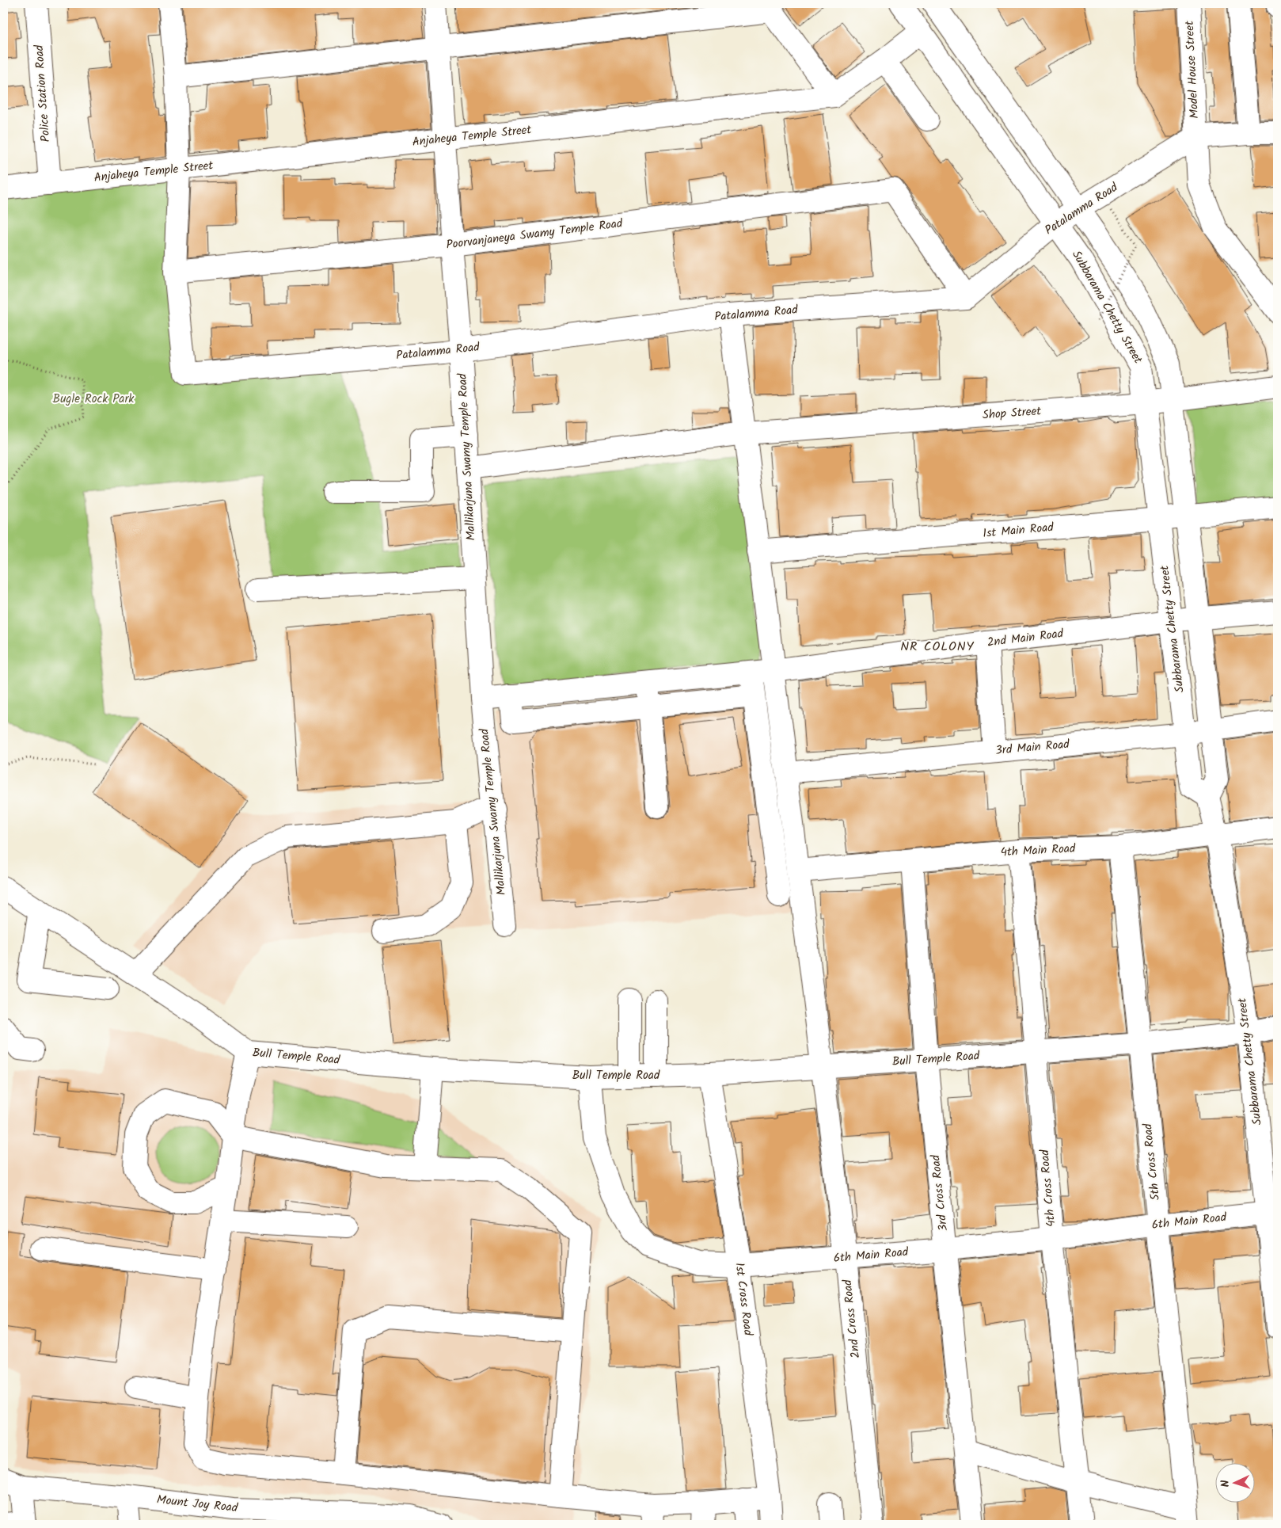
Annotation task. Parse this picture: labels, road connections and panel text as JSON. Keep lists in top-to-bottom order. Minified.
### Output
{"streets":{"street":["Model House Street","Police Station Road","Anjaheya Temple Street","Patalamma Road","Poorvanjaneya Swamy Temple Road","Subbarama Chetty Street","Shop Street","Mallikarjuna Swamy Temple Road","1st Main Road","2nd Main Road","3rd Main Road","4th Main Road","Bull Temple Road","5th Cross Road","4th Cross Road","3rd Cross Road","6th Main Road","1st Cross Road","2nd Cross Road","Mount Joy Road"]},"crossings":[["Model House Street","Patalamma Road"],["Police Station Road","Anjaheya Temple Street"],["Anjaheya Temple Street","Subbarama Chetty Street"],["Anjaheya Temple Street","Mallikarjuna Swamy Temple Road"],["Patalamma Road","Poorvanjaneya Swamy Temple Road"],["Patalamma Road","Subbarama Chetty Street"],["Patalamma Road","Mallikarjuna Swamy Temple Road"],["Patalamma Road","2nd Cross Road"],["Poorvanjaneya Swamy Temple Road","Mallikarjuna Swamy Temple Road"],["Subbarama Chetty Street","Shop Street"],["Subbarama Chetty Street","1st Main Road"],["Subbarama Chetty Street","2nd Main Road"],["Subbarama Chetty Street","3rd Main Road"],["Subbarama Chetty Street","4th Main Road"],["Subbarama Chetty Street","Bull Temple Road"],["Subbarama Chetty Street","6th Main Road"],["Shop Street","Mallikarjuna Swamy Temple Road"],["Shop Street","2nd Cross Road"],["1st Main Road","2nd Cross Road"],["2nd Main Road","2nd Cross Road"],["3rd Main Road","2nd Cross Road"],["4th Main Road","5th Cross Road"],["4th Main Road","4th Cross Road"],["4th Main Road","3rd Cross Road"],["4th Main Road","2nd Cross Road"],["Bull Temple Road","5th Cross Road"],["Bull Temple Road","4th Cross Road"],["Bull Temple Road","3rd Cross Road"],["Bull Temple Road","6th Main Road"],["Bull Temple Road","1st Cross Road"],["Bull Temple Road","2nd Cross Road"],["5th Cross Road","6th Main Road"],["4th Cross Road","6th Main Road"],["3rd Cross Road","6th Main Road"],["6th Main Road","1st Cross Road"],["6th Main Road","2nd Cross Road"]],"districts":["NR COLONY"],"parks":["Bugle Rock Park"],"north":"left"}
